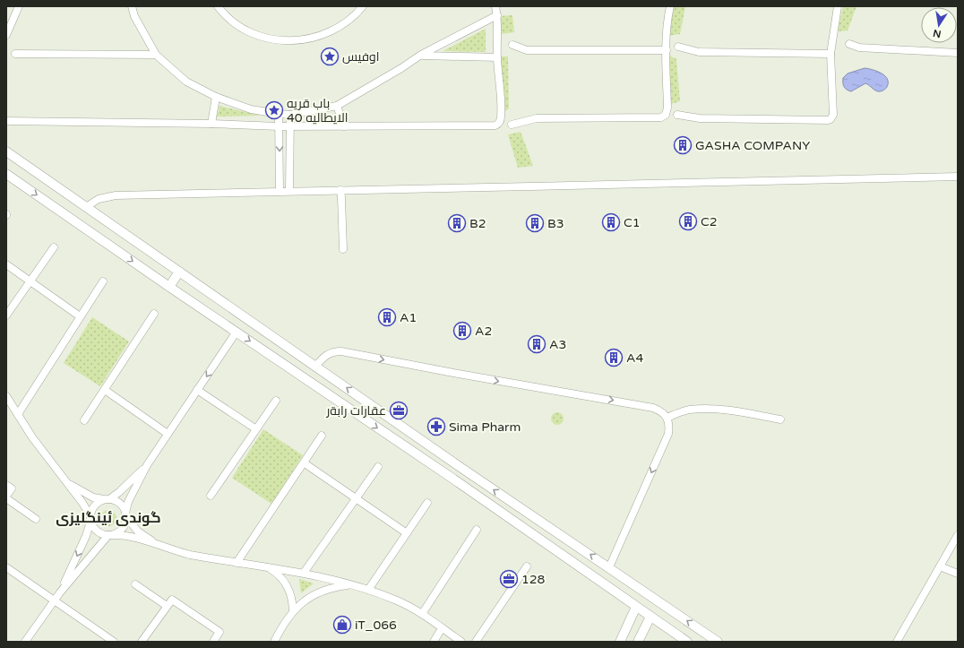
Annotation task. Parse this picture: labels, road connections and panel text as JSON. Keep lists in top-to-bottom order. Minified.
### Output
{"districts":["گوندی ئینگلیزی"],"places":{"place":["اوفيس","باب قريه الايطاليه 40"],"building":["GASHA COMPANY","C2","C1","B2","B3","A1","A2","A3","A4"],"office":["عقارات رابةر","128"],"pharmacy":["Sima Pharm"],"shop":["iT_066"]},"north":"bottom"}
